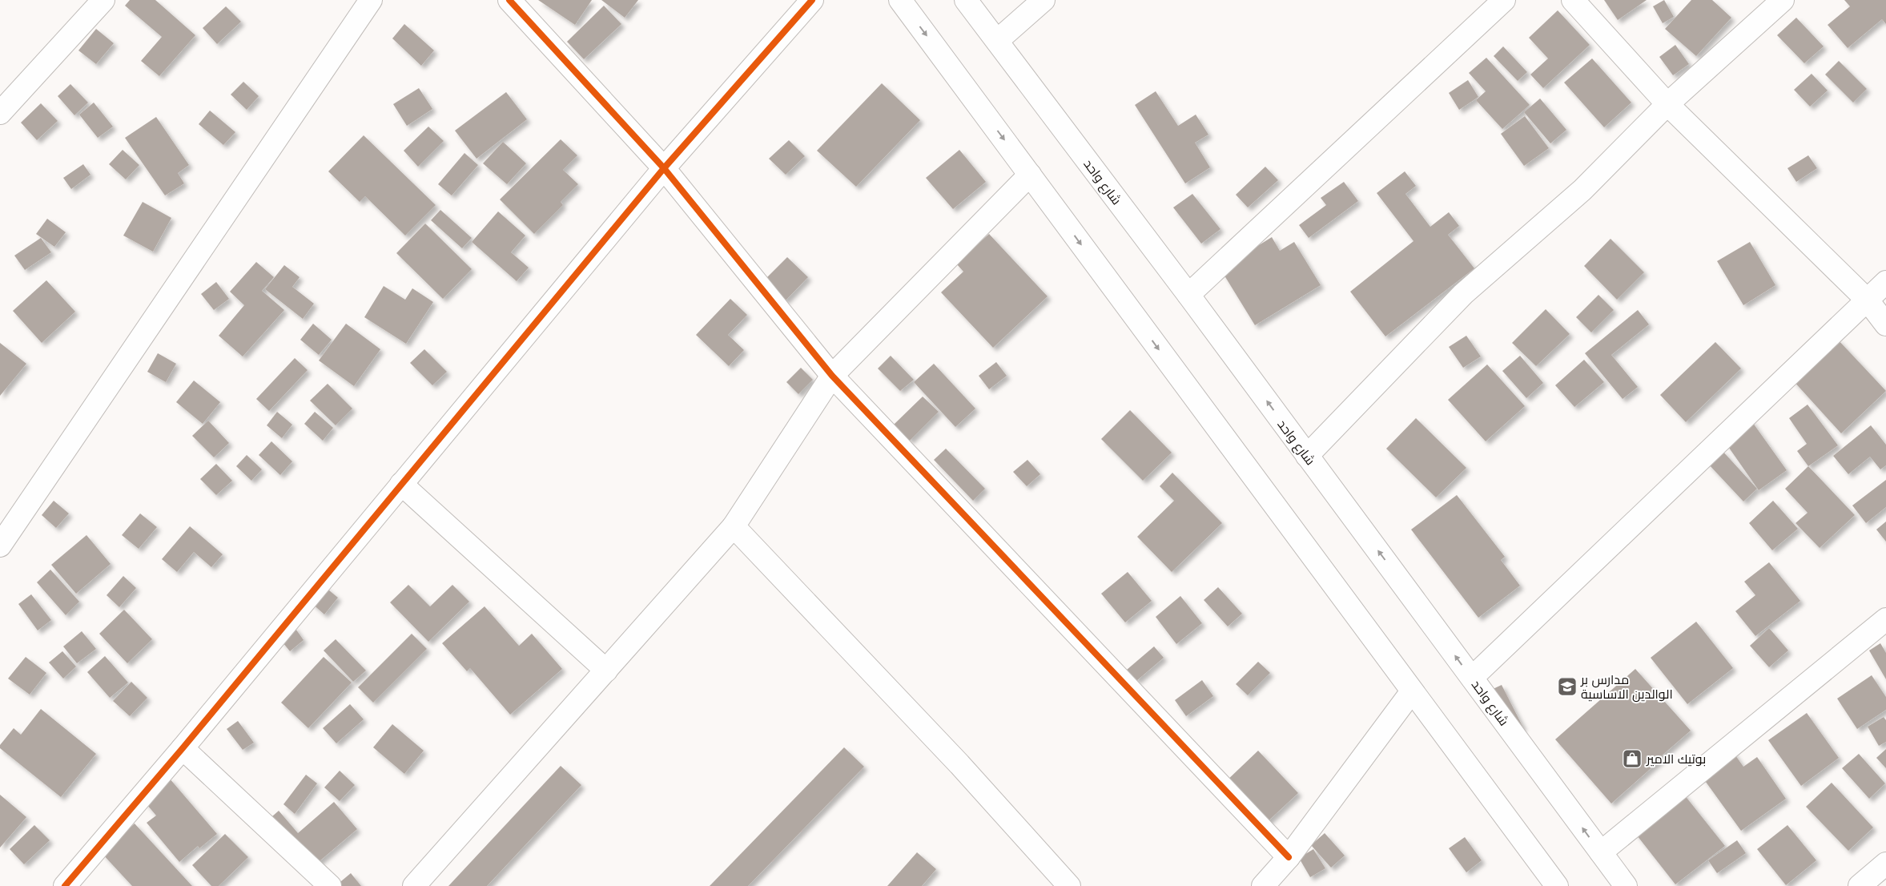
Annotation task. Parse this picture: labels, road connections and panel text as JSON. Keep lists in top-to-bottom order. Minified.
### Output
{"streets":{"street":["شارع واحد"]},"places":{"school or university":["مدارس بر الوالدين الاساسية"],"shop":["بوتيك الامير"]}}
